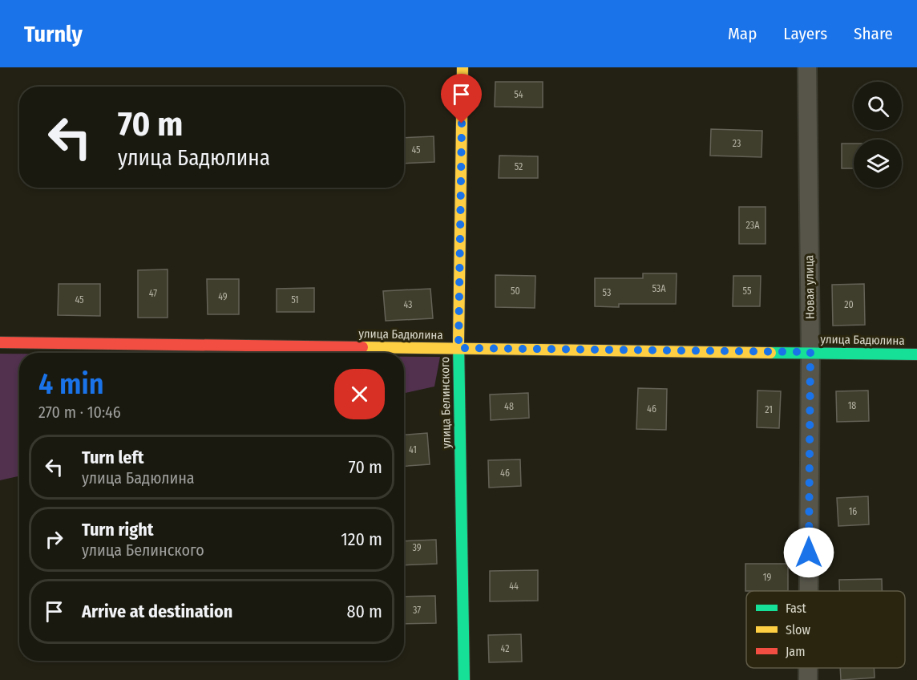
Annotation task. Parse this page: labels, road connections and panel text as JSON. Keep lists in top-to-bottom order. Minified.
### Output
{"streets":{"street":["Новая улица","улица Бадюлина","улица Белинского"]},"crossings":[["Новая улица","улица Бадюлина"],["улица Бадюлина","улица Белинского"]],"house_numbers":["54","23","45","52","23А","53А","50","55","53","47","49","45","51","43","20","18","48","46","21","41","46","16","39","19","44","37","42"],"legend":["Fast","Slow","Jam"],"page":{"header":"Turnly","nav":["Map","Layers","Share"],"turn":["70 m","улица Бадюлина"],"heading":["4 min","270 m · 10:46"],"list":[{"name":"Turn left","note":"улица Бадюлина","value":"70 m"},{"name":"Turn right","note":"улица Белинского","value":"120 m"},{"name":"Arrive at destination","value":"80 m"}]}}
